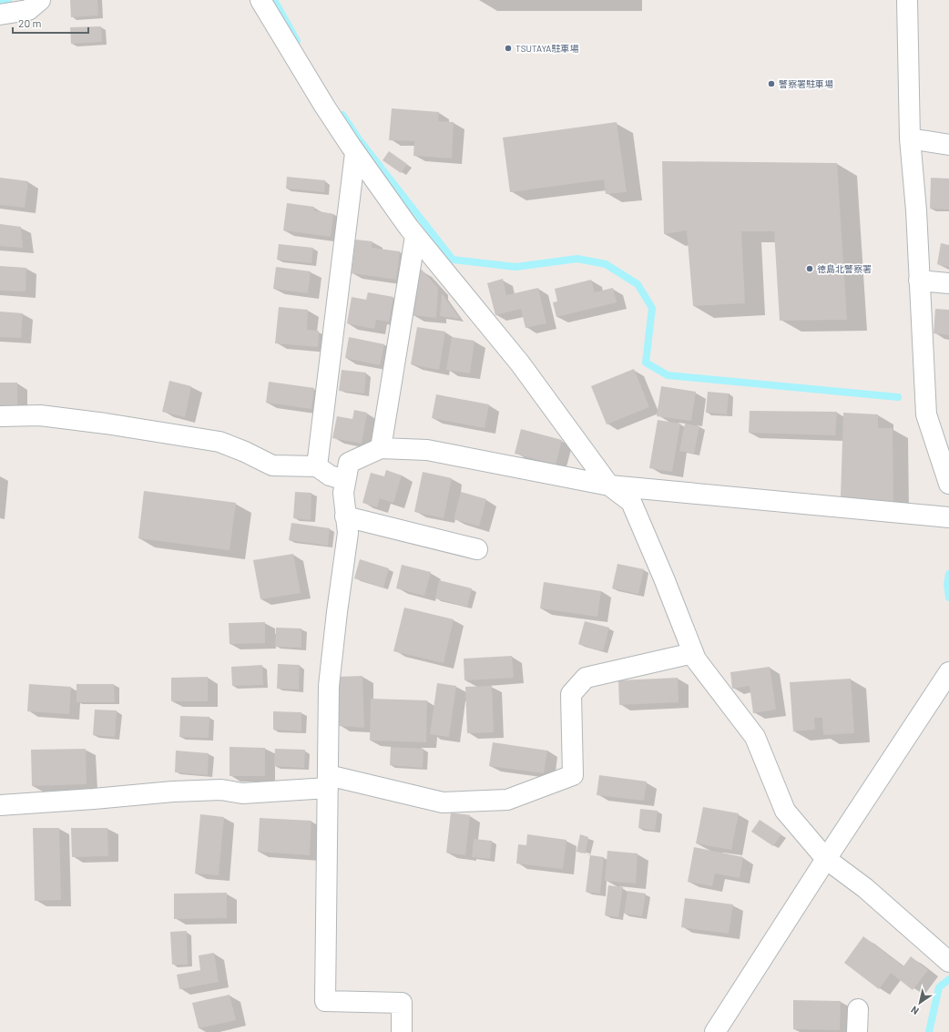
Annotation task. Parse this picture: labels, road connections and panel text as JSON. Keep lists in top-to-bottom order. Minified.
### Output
{"places":["TSUTAYA駐車場","警察署駐車場","徳島北警察署"],"scale_bar":"20 m","north":"bottom left"}
